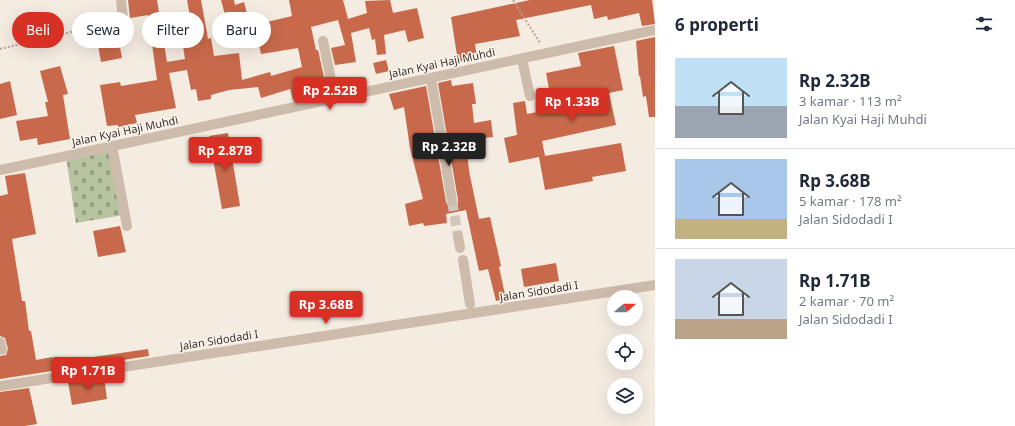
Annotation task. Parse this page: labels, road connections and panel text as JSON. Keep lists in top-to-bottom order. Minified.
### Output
{"streets":{"street":["Jalan Kyai Haji Muhdi","Jalan Sidodadi I"]},"north":"right","page":{"heading":"6 properti","chip":["Beli","Sewa","Filter","Baru"],"list":[{"name":"Rp 2.32B","note":"3 kamar · 113 m² · Jalan Kyai Haji Muhdi"},{"name":"Rp 3.68B","note":"5 kamar · 178 m² · Jalan Sidodadi I"},{"name":"Rp 1.71B","note":"2 kamar · 70 m² · Jalan Sidodadi I"}],"price":["Rp 2.52B","Rp 1.33B","Rp 2.32B","Rp 2.87B","Rp 3.68B","Rp 1.71B"]}}
